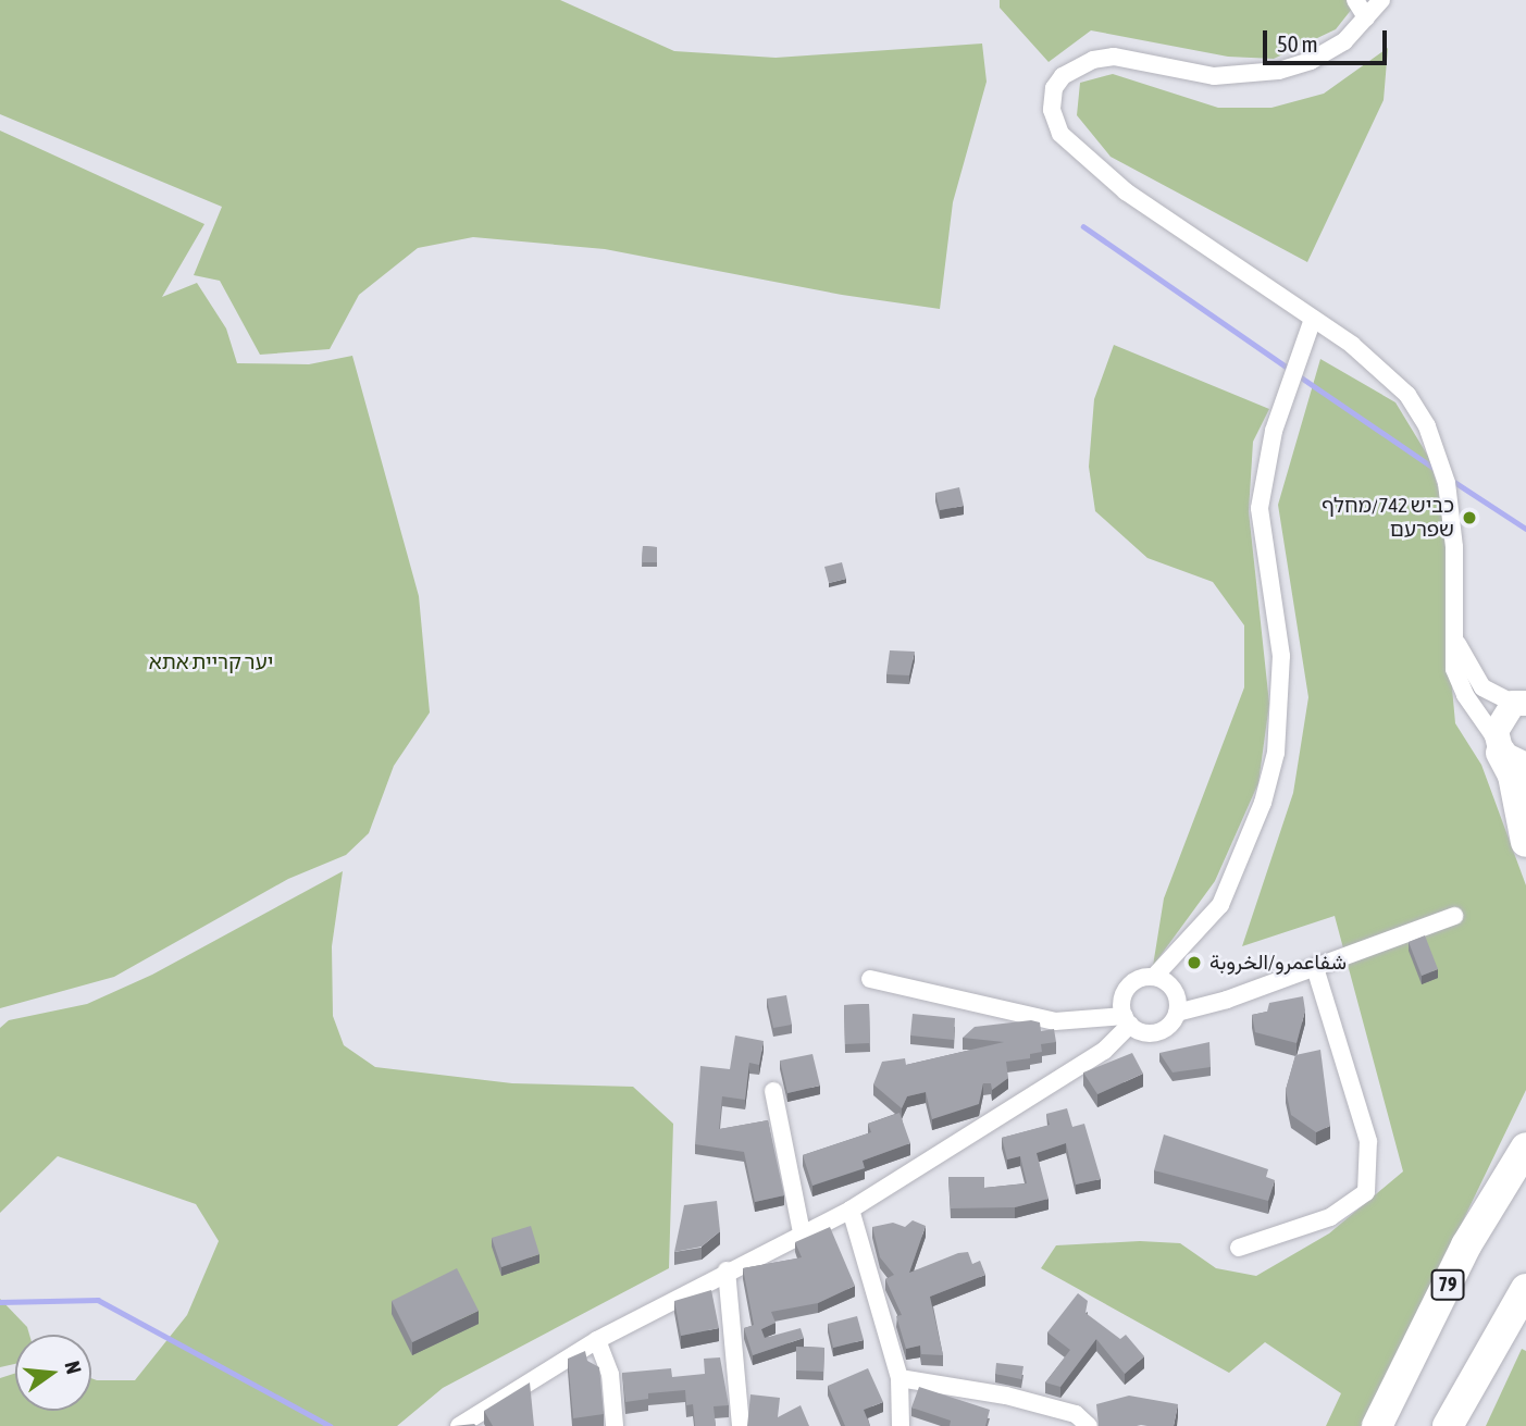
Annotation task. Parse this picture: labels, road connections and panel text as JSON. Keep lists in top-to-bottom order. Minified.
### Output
{"streets":{"highway":["79"]},"parks":["יער קריית אתא"],"places":["כביש 742/מחלף שפרעם","شفاعمرو/الخروبة"],"scale_bar":"50 m","north":"right"}
